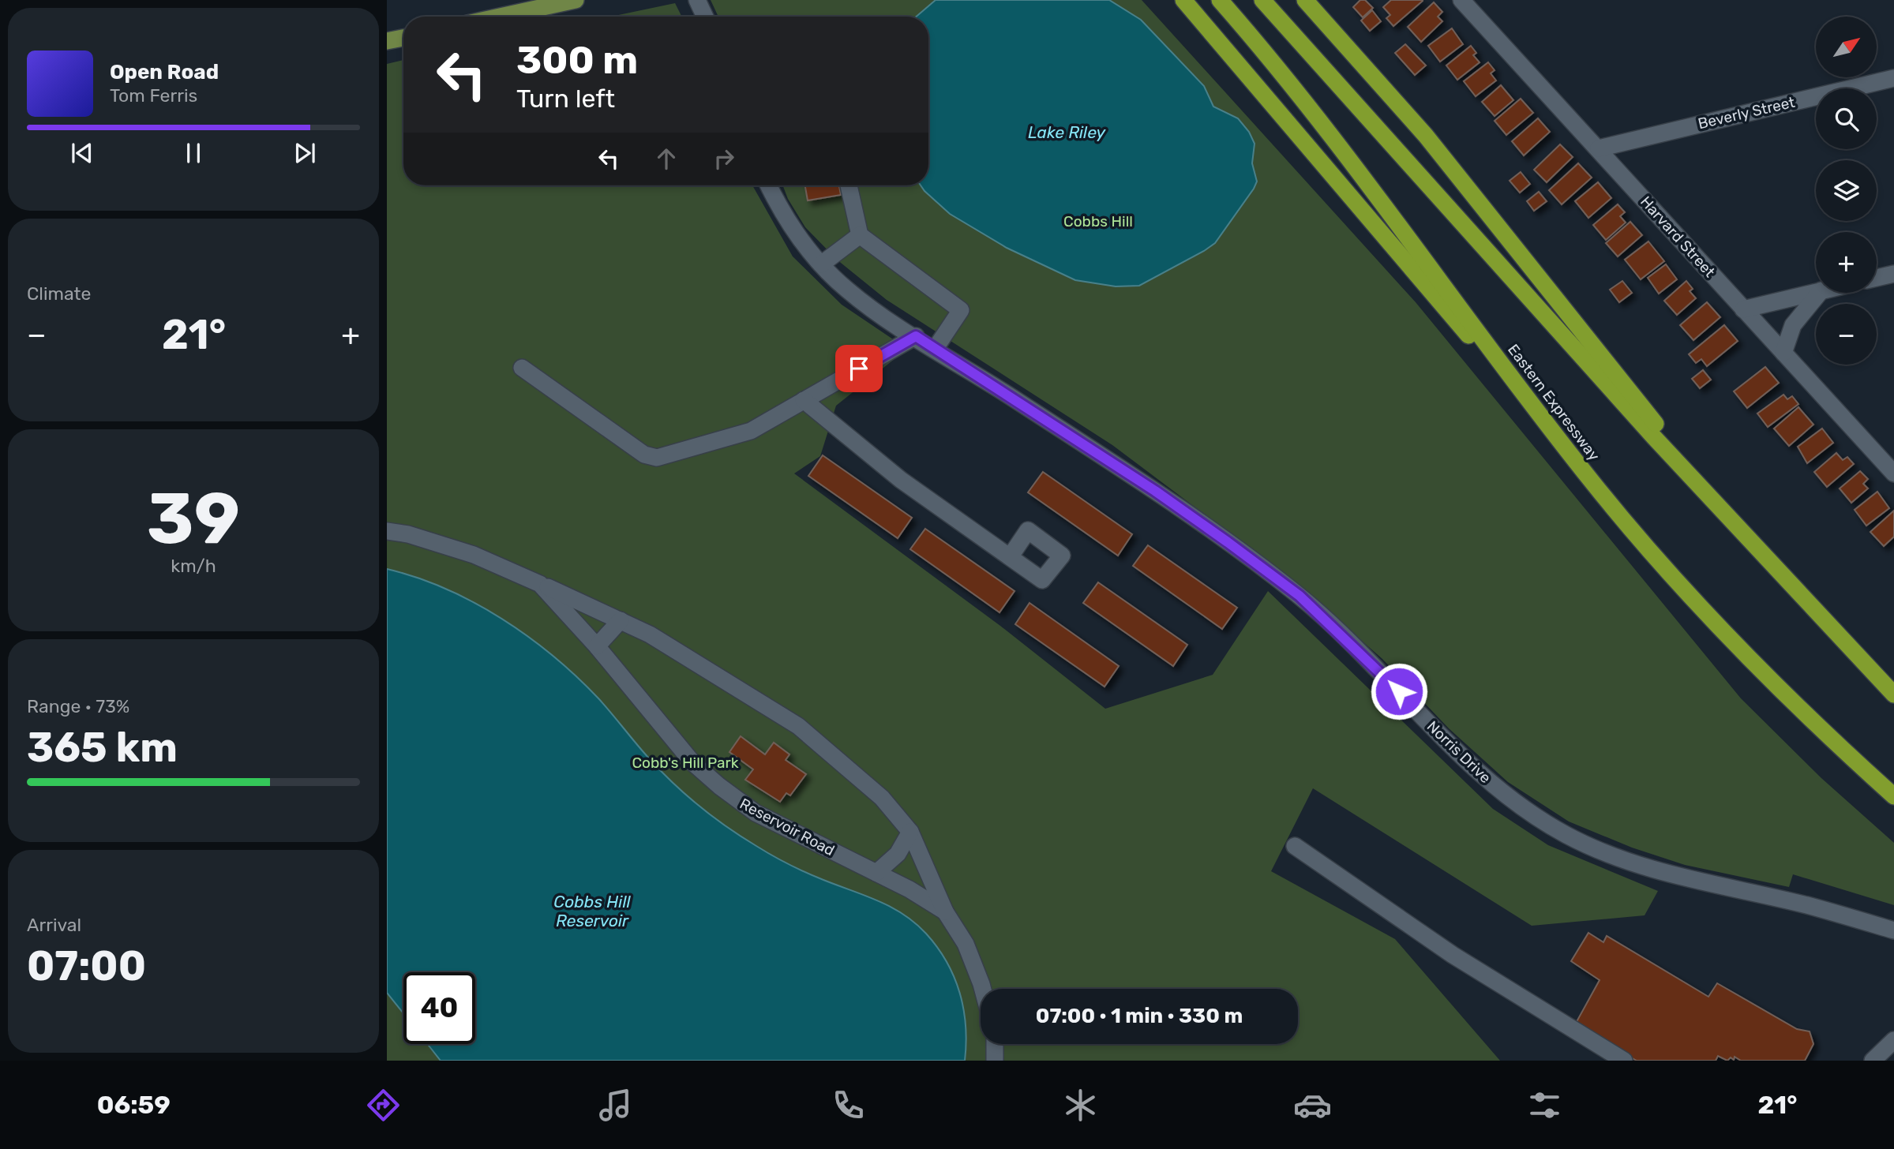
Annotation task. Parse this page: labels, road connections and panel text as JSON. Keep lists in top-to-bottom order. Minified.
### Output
{"streets":{"highway":["Eastern Expressway"],"street":["Beverly Street","Harvard Street","Norris Drive","Reservoir Road"]},"crossings":[["Beverly Street","Harvard Street"]],"water":["Lake Riley","Cobbs Hill Reservoir"],"parks":["Cobbs Hill","Cobb's Hill Park"],"north":"top right","page":{"map_buttons":["+","−"],"turn":["300 m","Turn left"],"song":["Open Road","Tom Ferris"],"tile":["Climate",["39","km/h"],["Range · 73%","365 km"],["Arrival","07:00"]],"heat":["−","21°","+"],"limit":"40","trip":"07:00 · 1 min · 330 m","tabs":["06:59","21°"]}}
